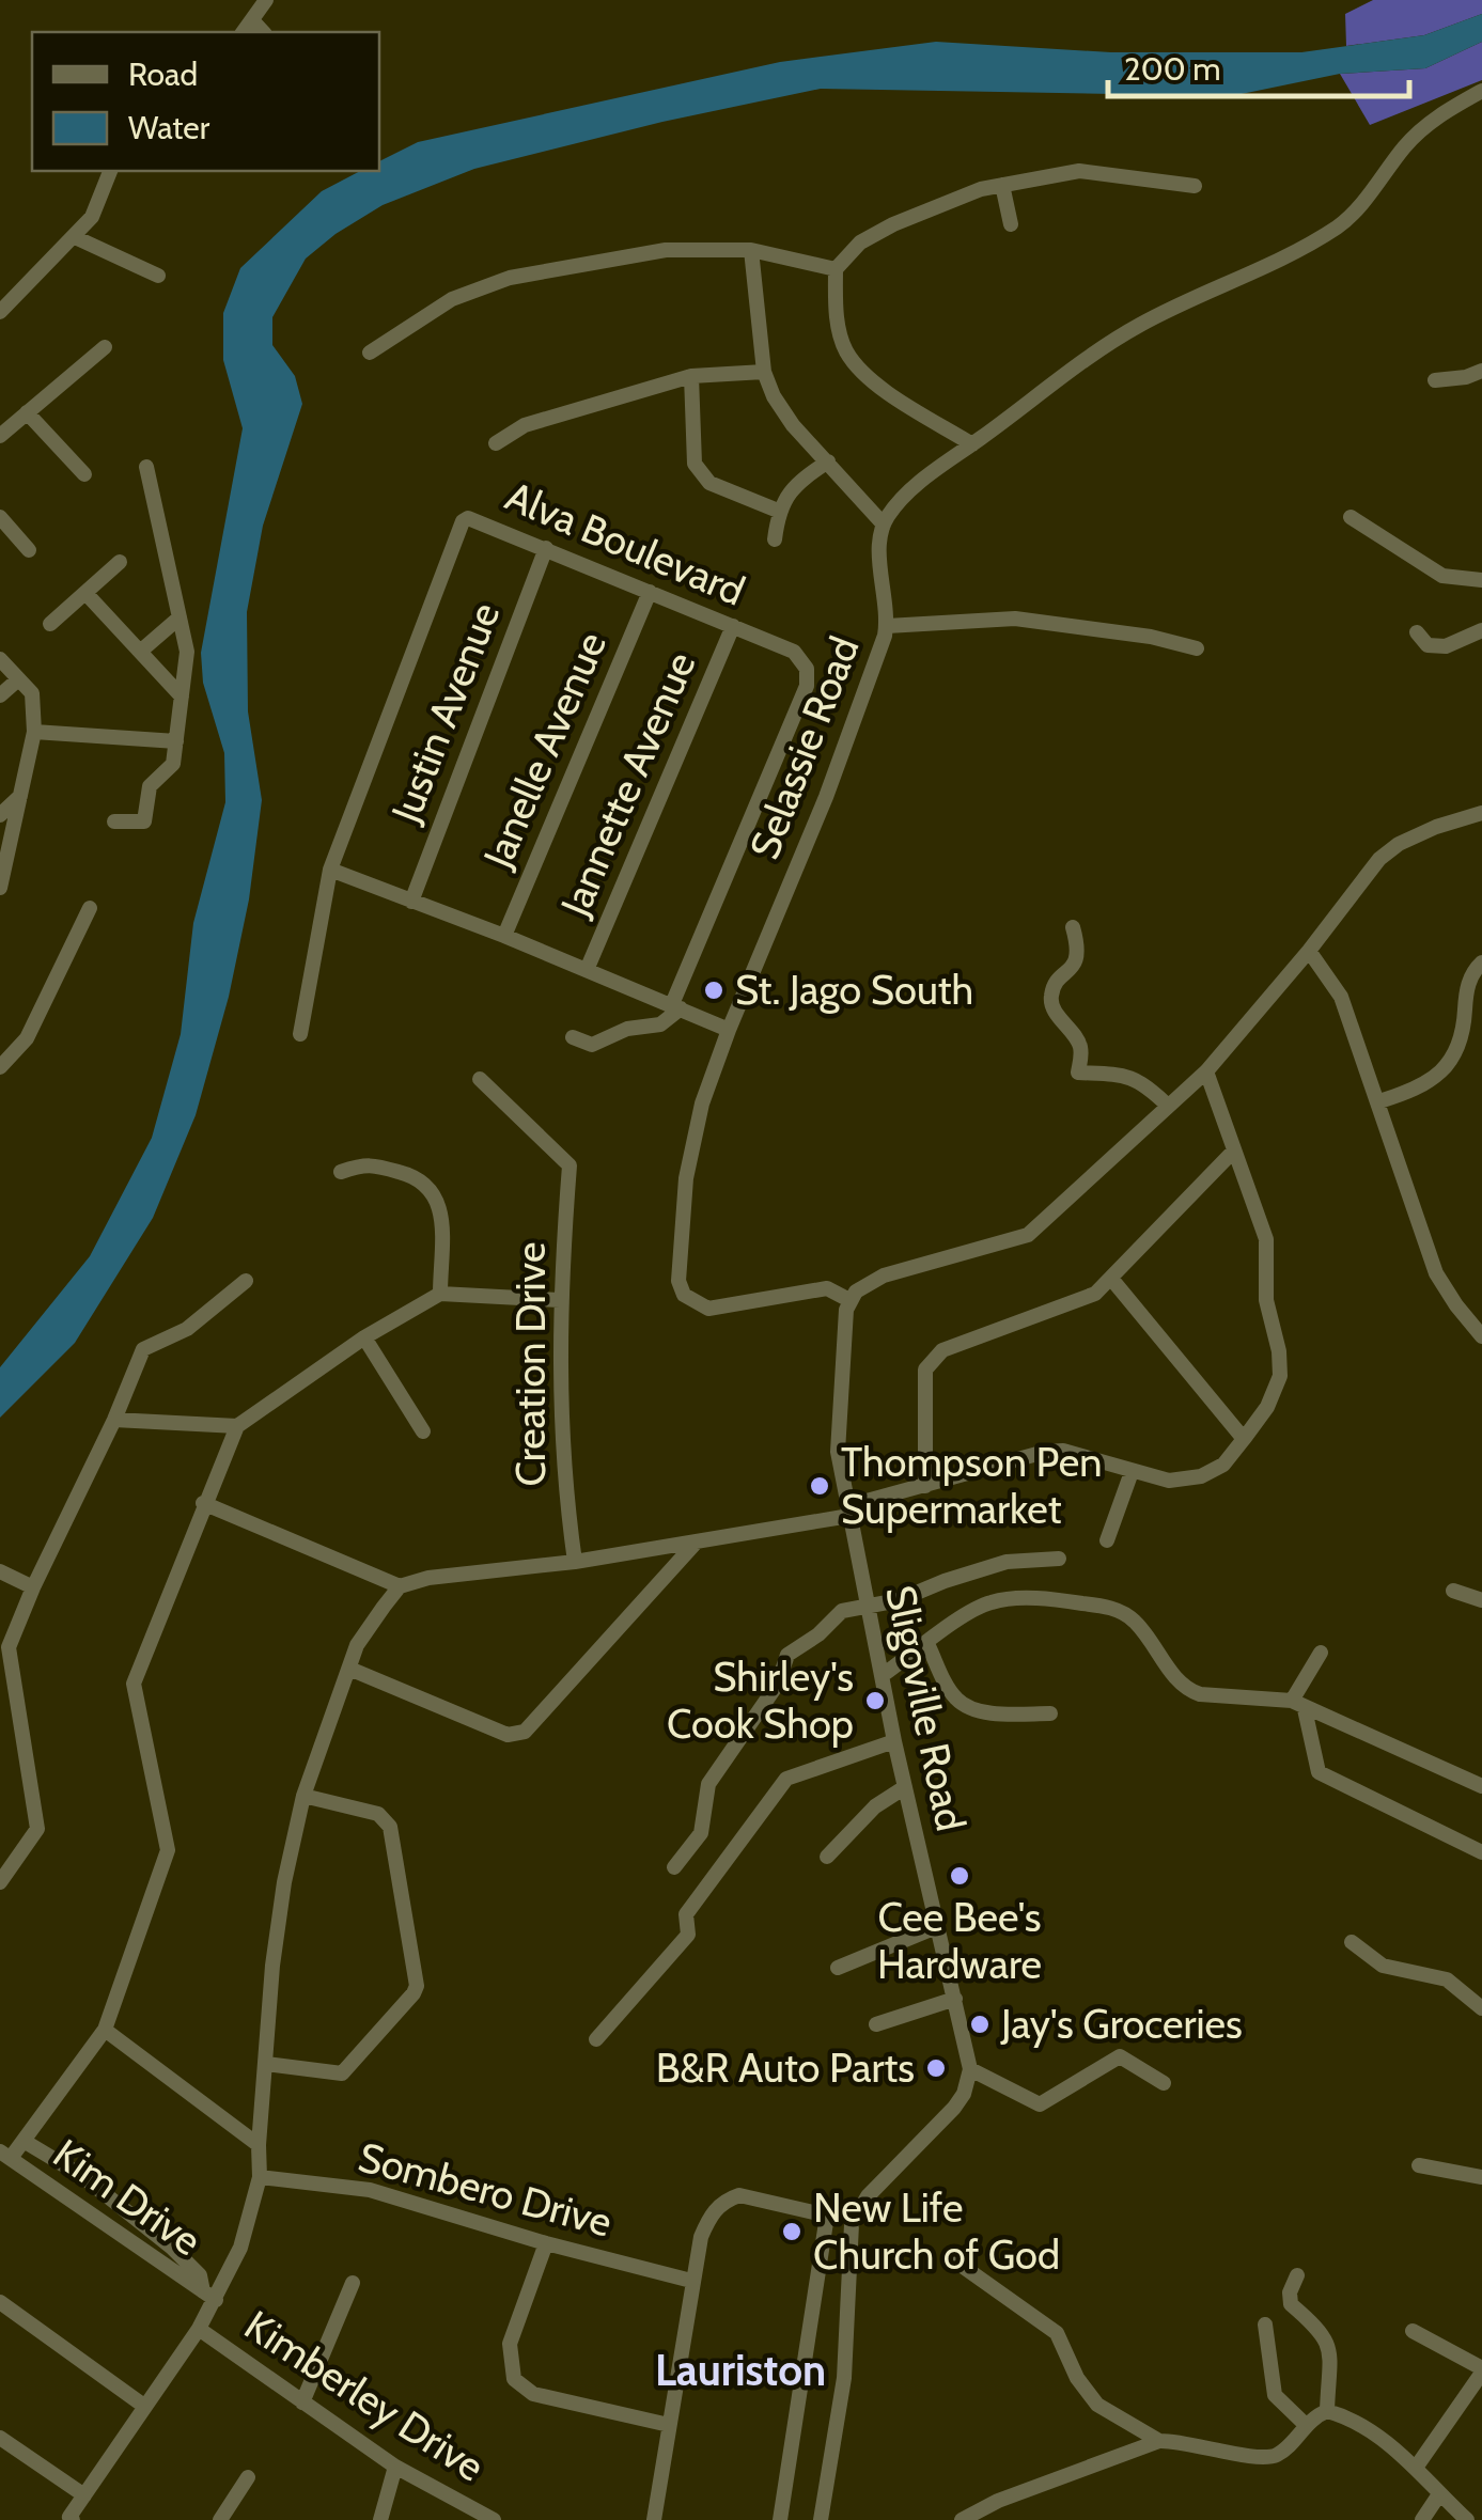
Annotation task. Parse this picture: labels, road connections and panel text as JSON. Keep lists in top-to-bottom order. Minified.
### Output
{"streets":{"street":["Alva Boulevard","Justin Avenue","Selassie Road","Janelle Avenue","Jannette Avenue","Creation Drive","Sligoville Road","Sombero Drive","Kim Drive","Kimberley Drive"]},"crossings":[["Alva Boulevard","Justin Avenue"],["Alva Boulevard","Janelle Avenue"],["Alva Boulevard","Jannette Avenue"],["Selassie Road","Sligoville Road"]],"districts":["Lauriston"],"places":["St. Jago South","Thompson Pen Supermarket","Shirley's Cook Shop","Cee Bee's Hardware","Jay's Groceries","B&R Auto Parts","New Life Church of God"],"legend":["Road","Water"],"scale_bar":"200 m"}
